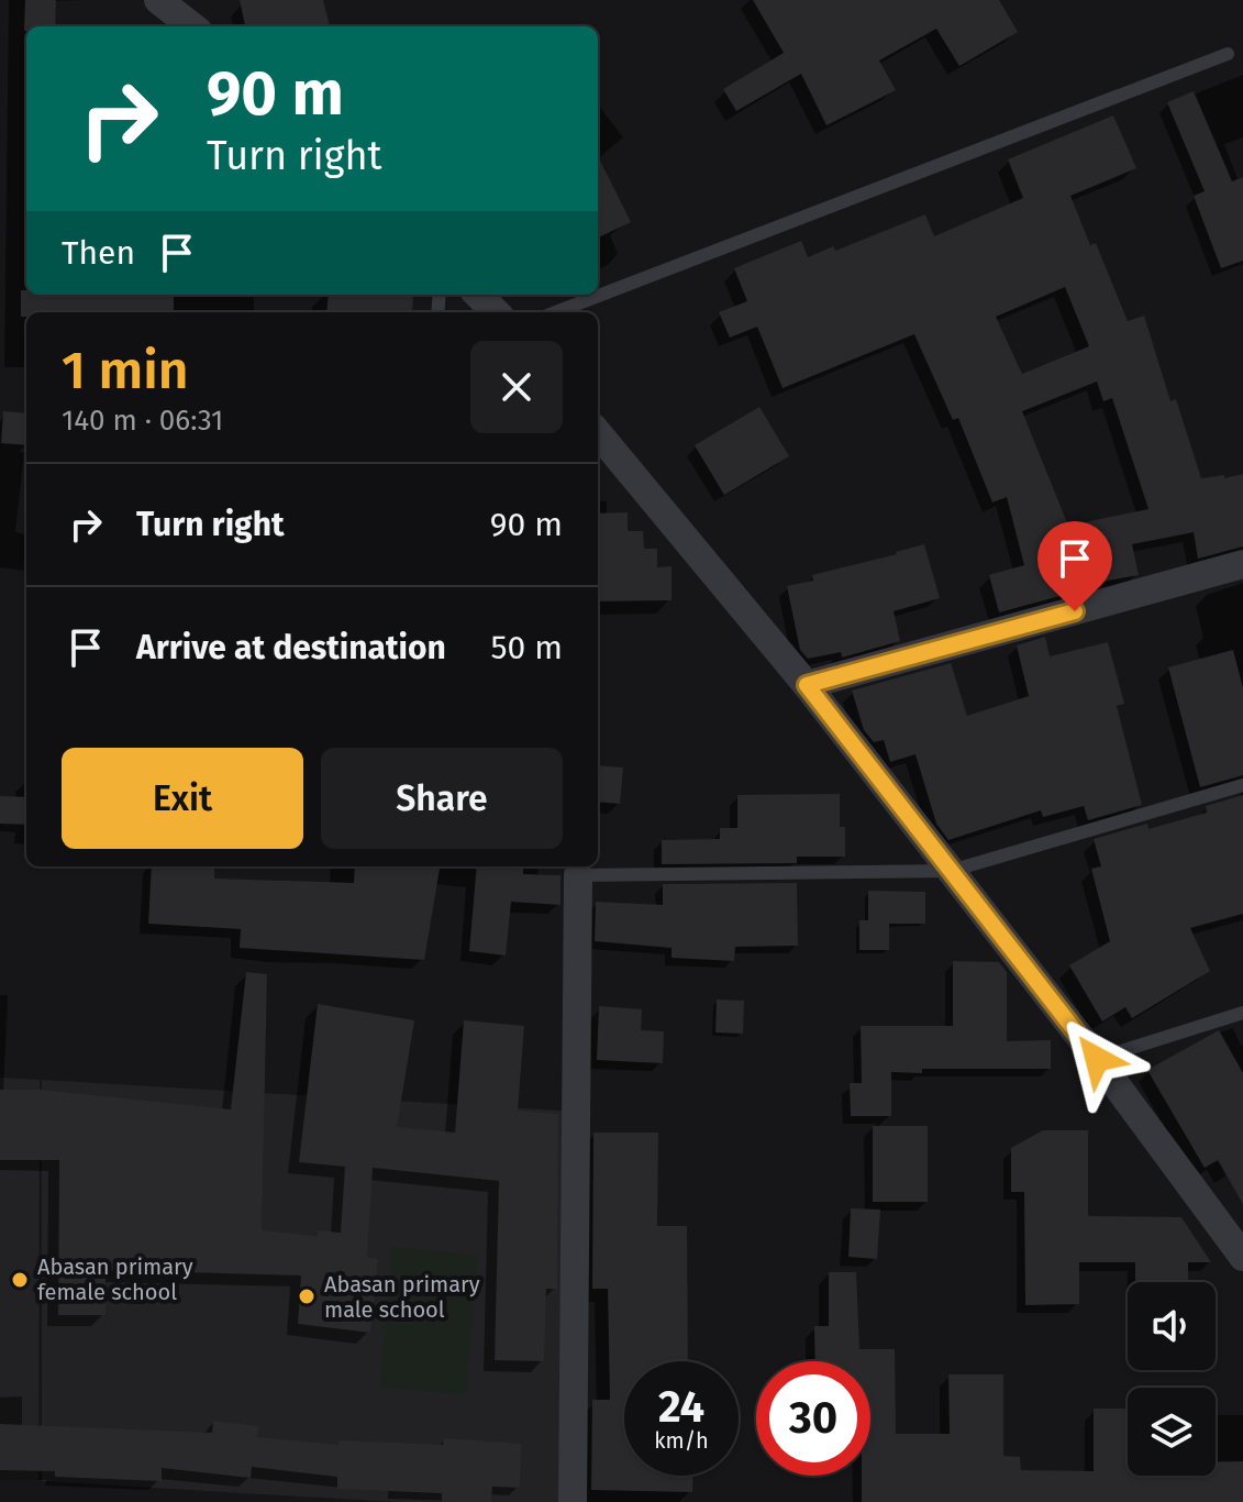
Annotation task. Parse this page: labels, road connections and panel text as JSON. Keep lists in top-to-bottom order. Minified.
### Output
{"places":["Abasan primary female school","Abasan primary male school"],"page":{"turn":["90 m","Turn right"],"then":"Then","heading":["1 min","140 m · 06:31"],"list":[{"name":"Turn right","value":"90 m"},{"name":"Arrive at destination","value":"50 m"}],"buttons":["Exit","Share"],"speed":"24 km/h","limit":"30"}}
